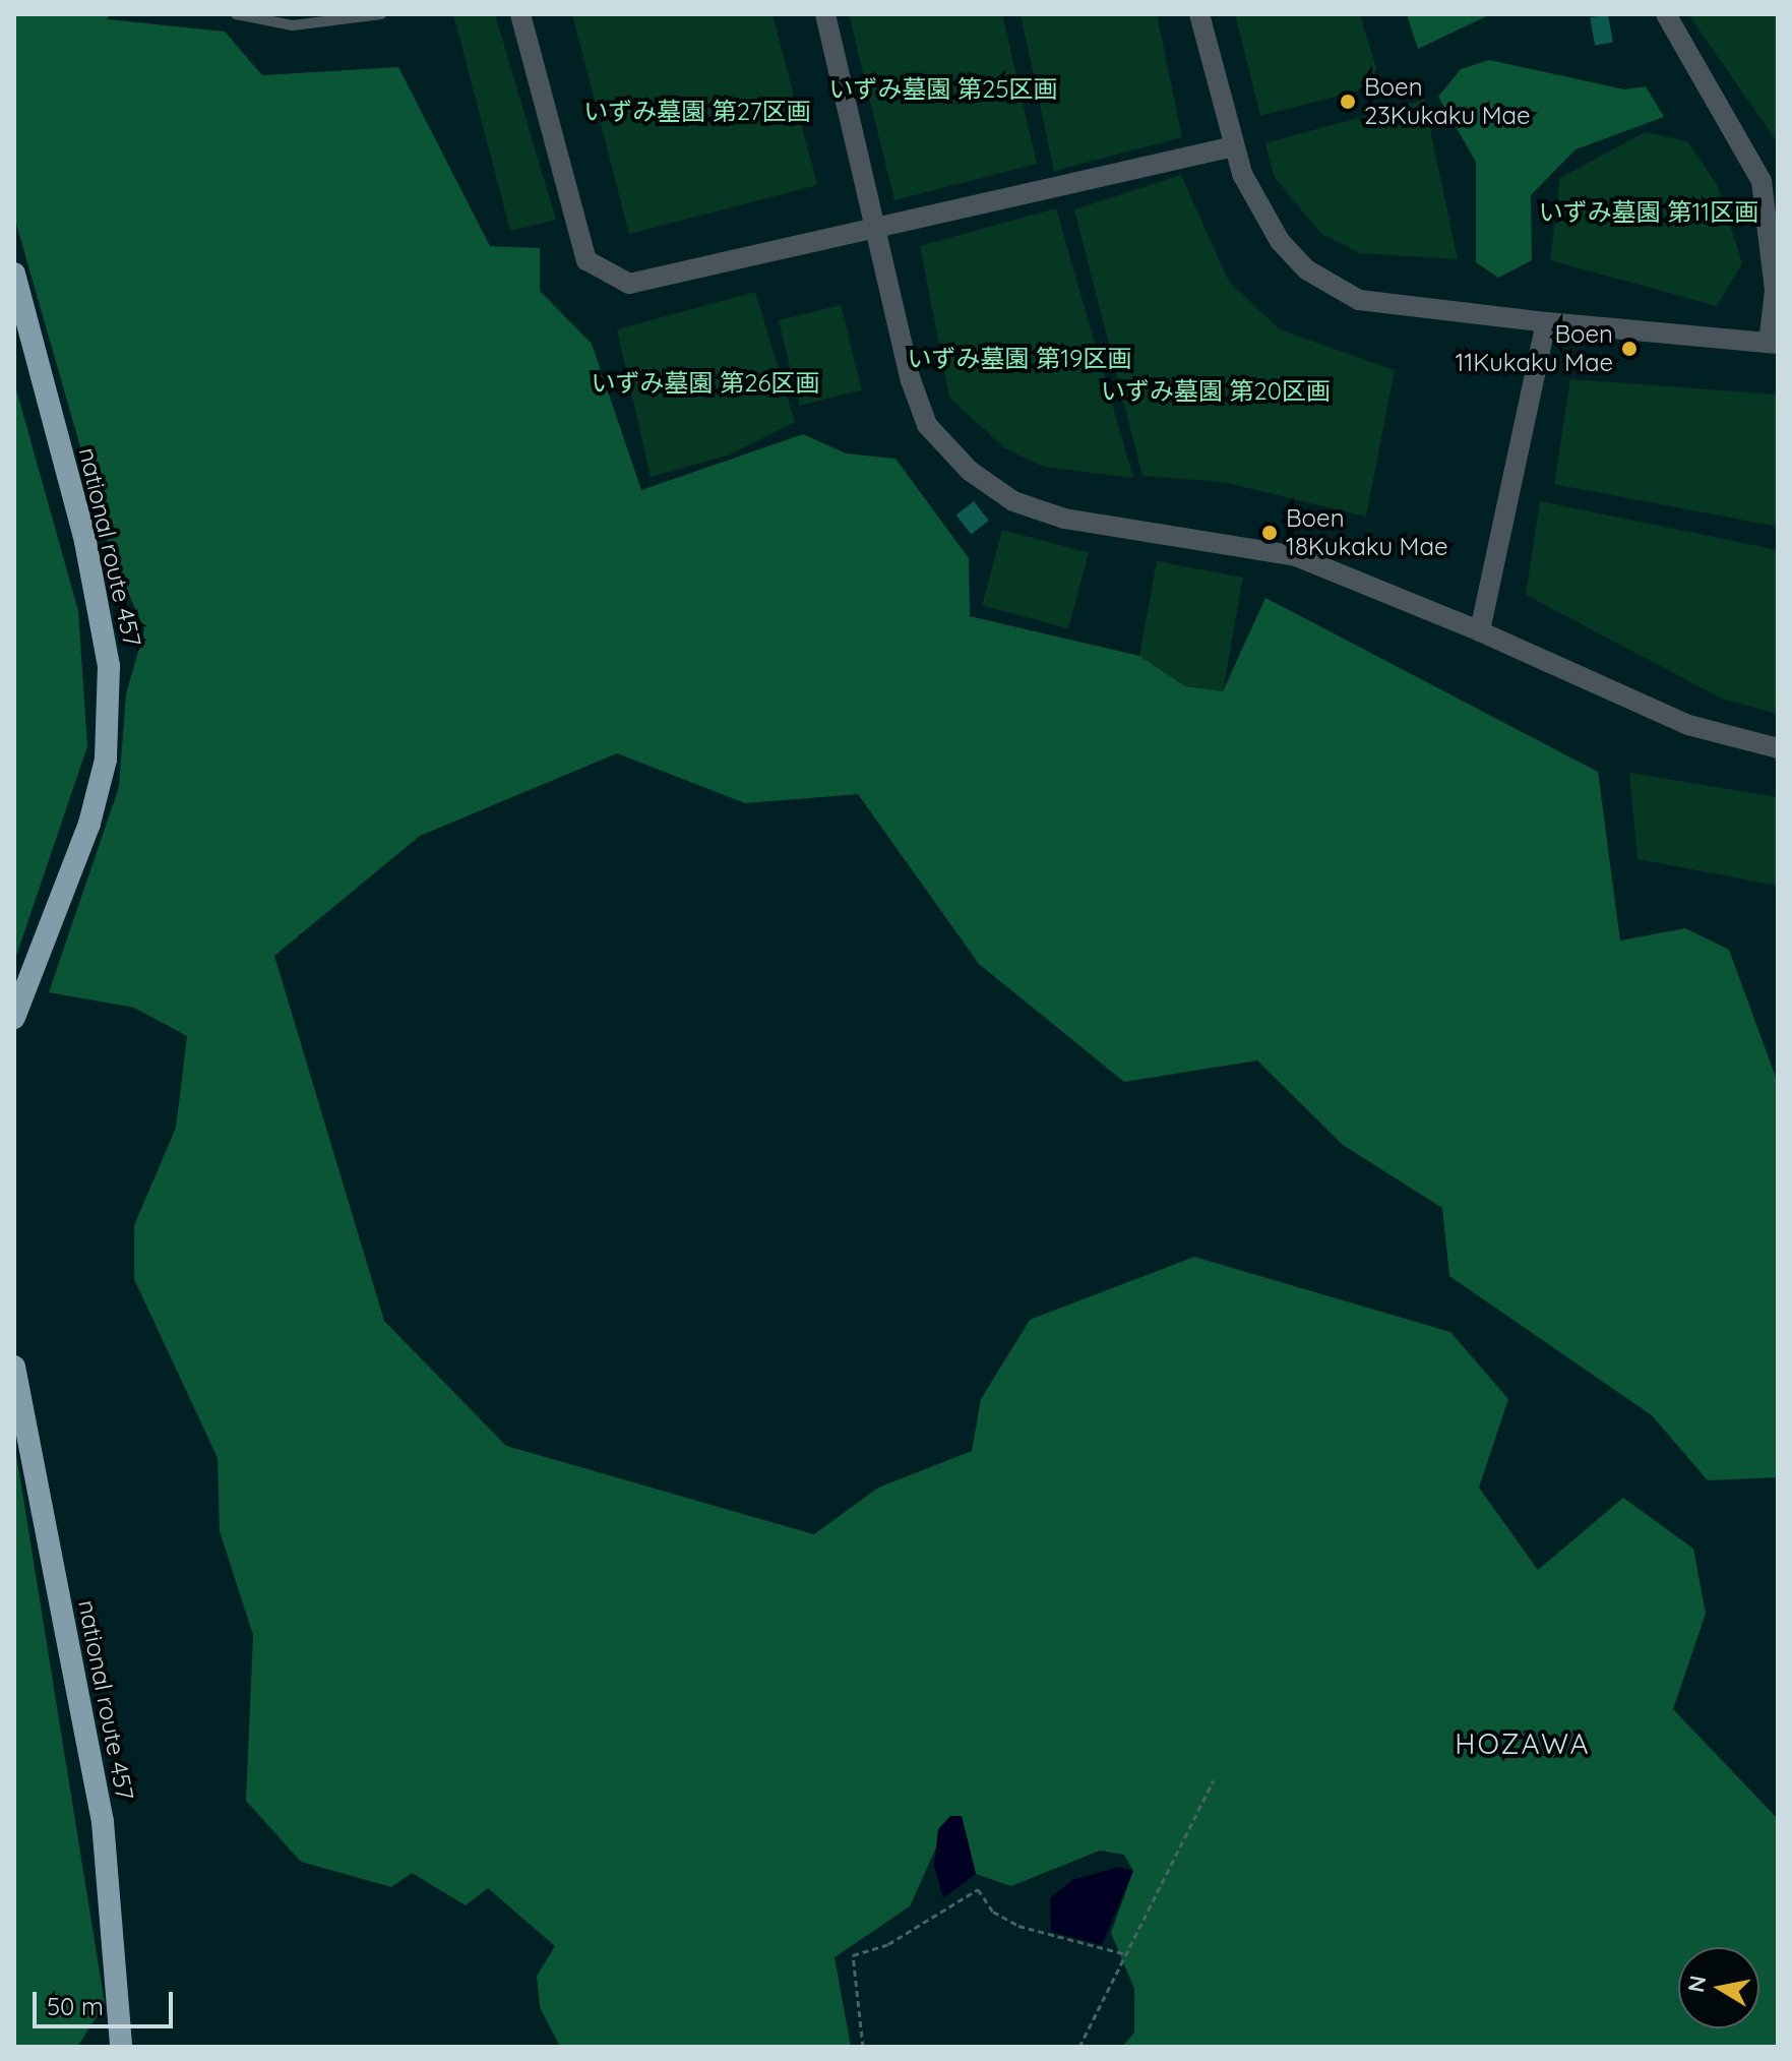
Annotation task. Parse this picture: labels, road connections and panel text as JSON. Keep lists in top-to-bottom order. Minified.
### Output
{"streets":{"highway":["national route 457"]},"districts":["HOZAWA"],"parks":["いずみ墓園 第25区画","いずみ墓園 第27区画","いずみ墓園 第11区画","いずみ墓園 第19区画","いずみ墓園 第26区画","いずみ墓園 第20区画"],"places":["Boen 23Kukaku Mae","Boen 11Kukaku Mae","Boen 18Kukaku Mae"],"scale_bar":"50 m","north":"left"}
